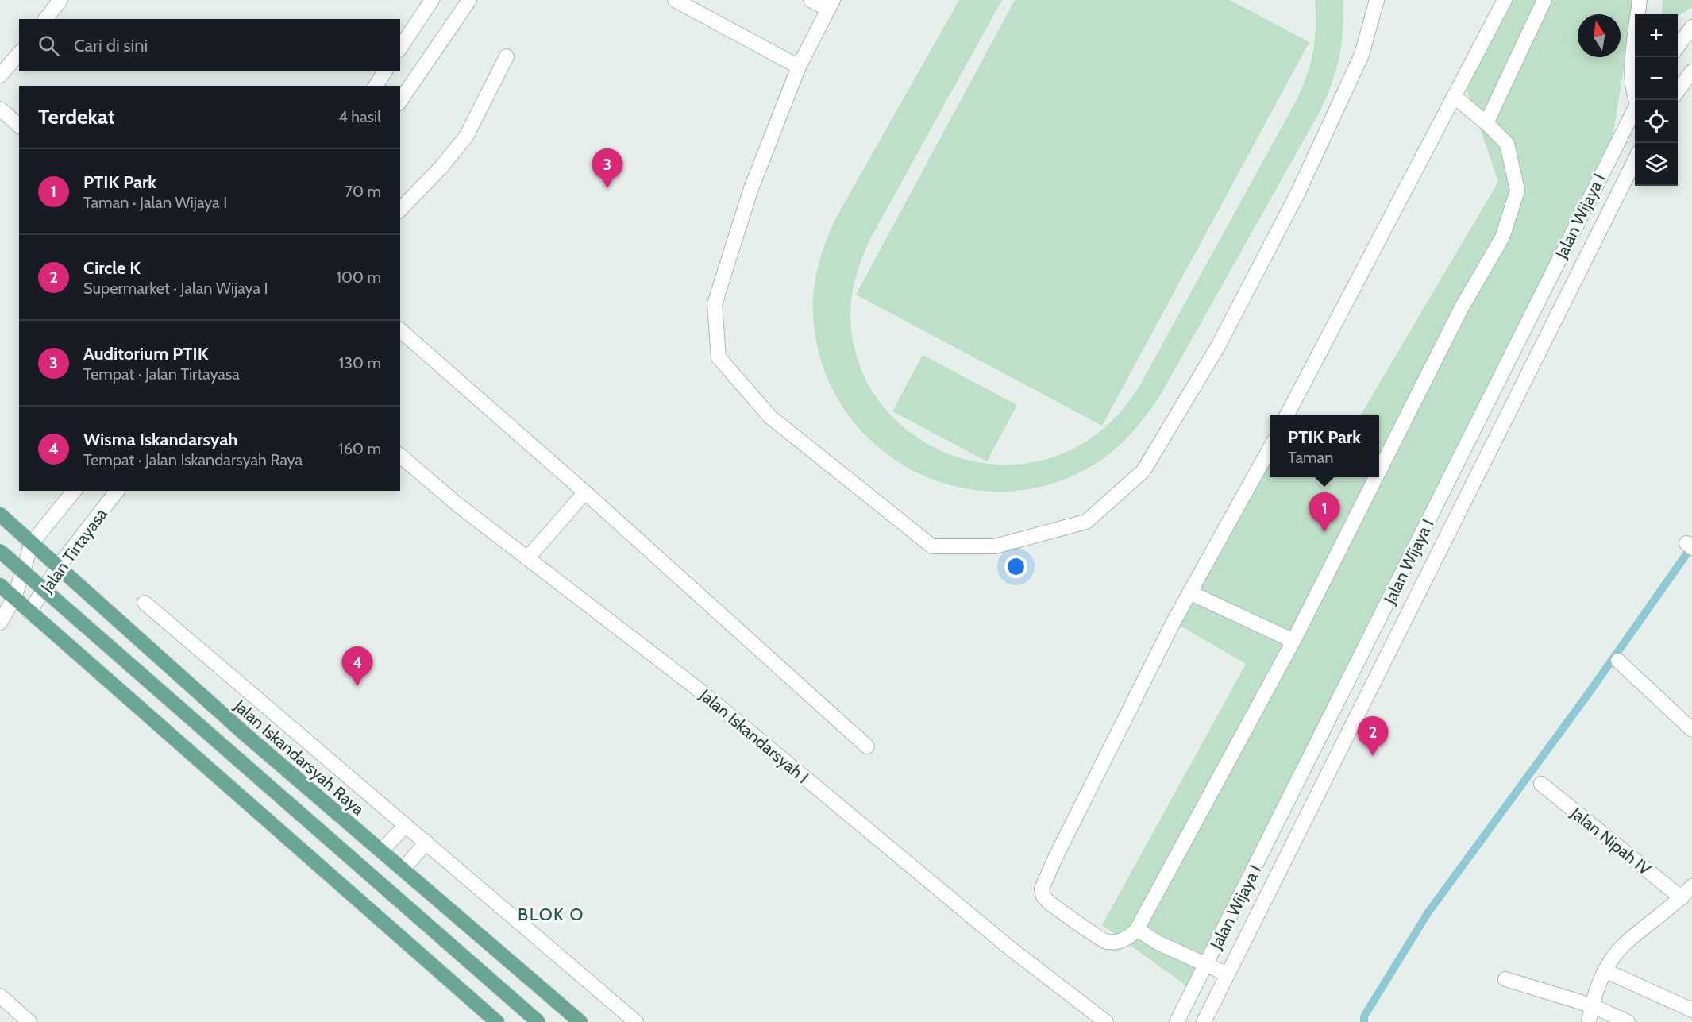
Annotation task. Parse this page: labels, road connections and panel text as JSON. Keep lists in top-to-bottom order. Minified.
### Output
{"streets":{"main road":["Jalan Wijaya I","Jalan Tirtayasa","Jalan Iskandarsyah I","Jalan Iskandarsyah Raya","Jalan Nipah IV"]},"crossings":[["Jalan Tirtayasa","Jalan Iskandarsyah Raya"]],"districts":["BLOK O"],"north":"top","page":{"map_buttons":["+","−"],"search":"Cari di sini","heading":["Terdekat","4 hasil"],"list":[{"mark":"1","name":"PTIK Park","note":"Taman · Jalan Wijaya I","value":"70 m"},{"mark":"2","name":"Circle K","note":"Supermarket · Jalan Wijaya I","value":"100 m"},{"mark":"3","name":"Auditorium PTIK","note":"Tempat · Jalan Tirtayasa","value":"130 m"},{"mark":"4","name":"Wisma Iskandarsyah","note":"Tempat · Jalan Iskandarsyah Raya","value":"160 m"}],"pins":["3","1","4","2"],"popup":["PTIK Park","Taman"]}}
